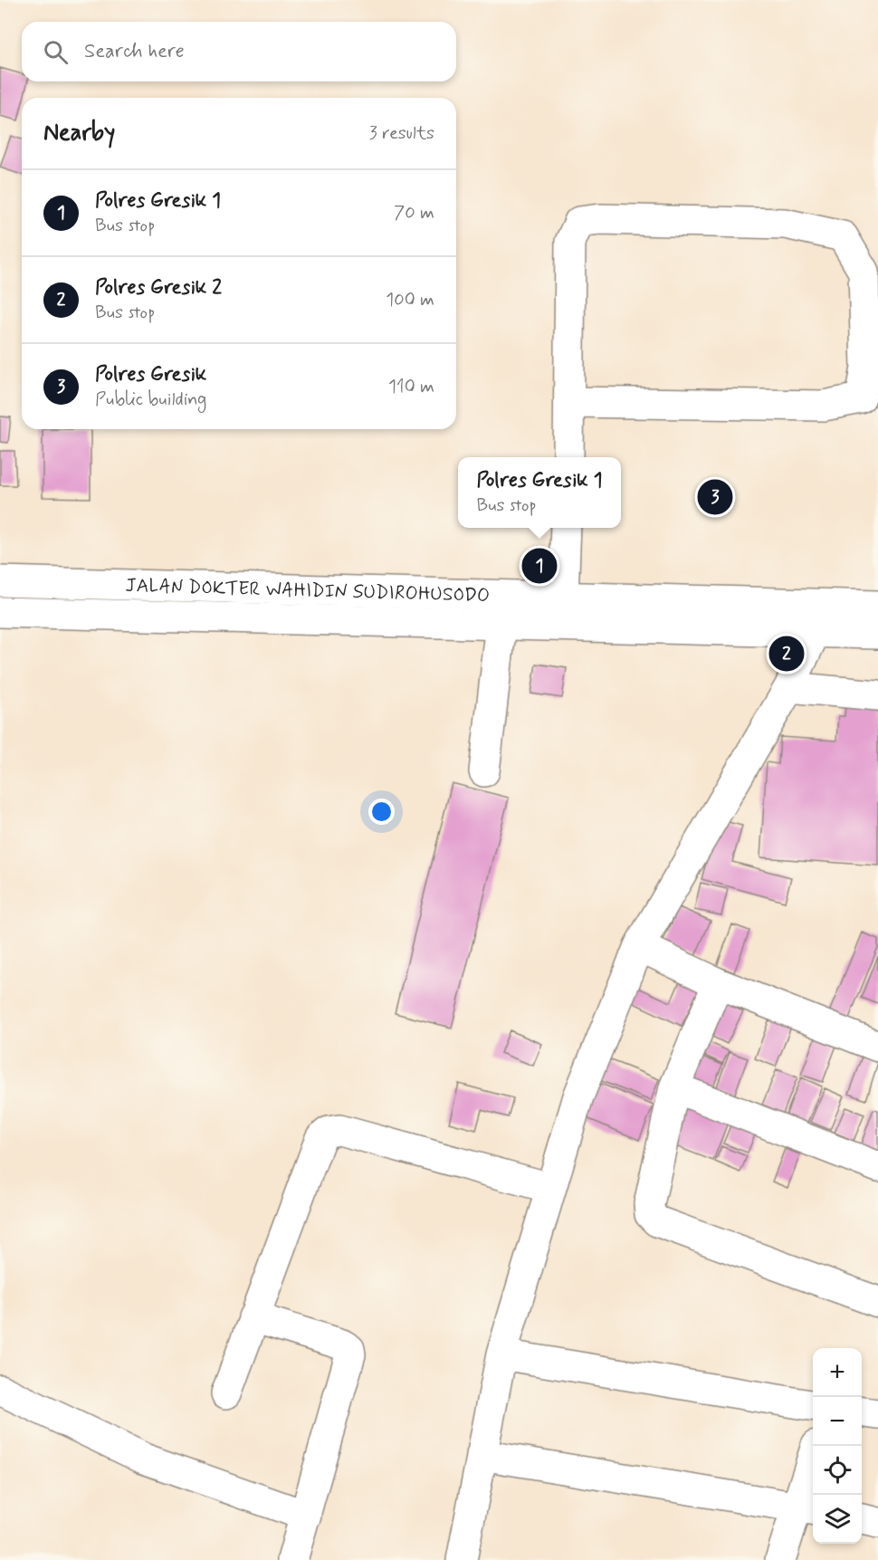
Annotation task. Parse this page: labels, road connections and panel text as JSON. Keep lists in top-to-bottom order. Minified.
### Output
{"streets":{"main road":["JALAN DOKTER WAHIDIN SUDIROHUSODO"]},"page":{"search":"Search here","heading":["Nearby","3 results"],"list":[{"mark":"1","name":"Polres Gresik 1","note":"Bus stop","value":"70 m"},{"mark":"2","name":"Polres Gresik 2","note":"Bus stop","value":"100 m"},{"mark":"3","name":"Polres Gresik","note":"Public building","value":"110 m"}],"popup":["Polres Gresik 1","Bus stop"],"pins":["3","1","2"],"map_buttons":["+","−"]}}
